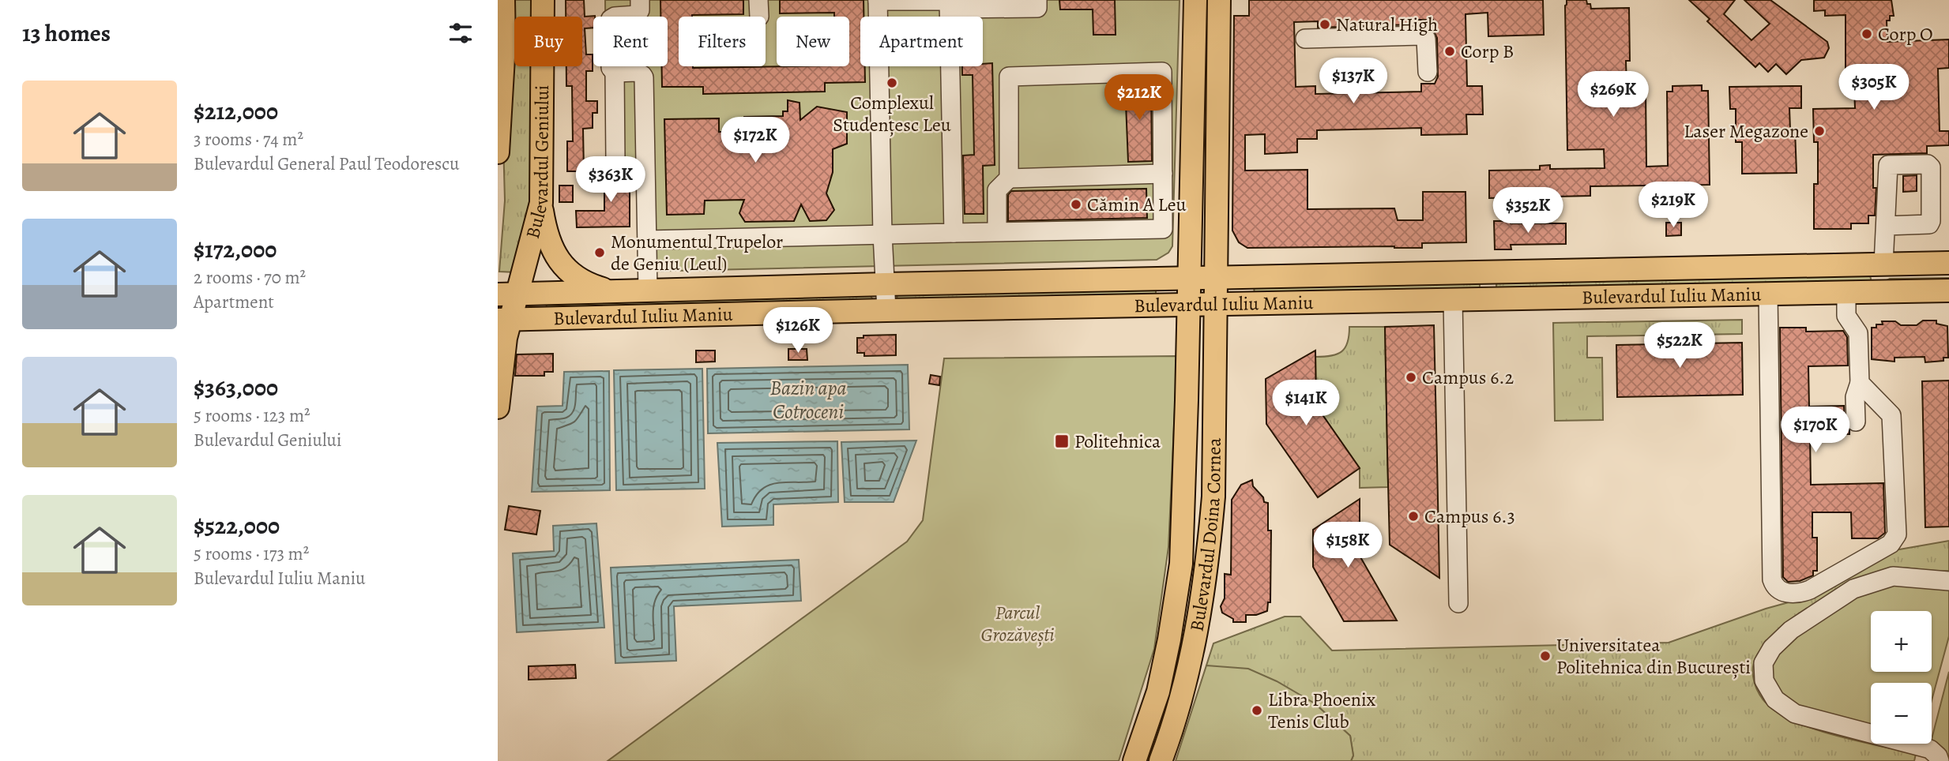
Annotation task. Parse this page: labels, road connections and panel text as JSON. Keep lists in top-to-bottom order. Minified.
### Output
{"streets":{"main road":["Bulevardul Geniului","Bulevardul Iuliu Maniu","Bulevardul Doina Cornea"]},"crossings":[["Bulevardul Geniului","Bulevardul Iuliu Maniu"],["Bulevardul Iuliu Maniu","Bulevardul Doina Cornea"]],"water":["Bazin apa Cotroceni"],"parks":["Parcul Grozăvești"],"places":{"other":["Natural High","Corp O","Corp B","Complexul Studențesc Leu","Laser Megazone","Cămin A Leu","Monumentul Trupelor de Geniu (Leul)","Campus 6.2","Campus 6.3","Universitatea Politehnica din București","Libra Phoenix Tenis Club"],"transit":["Politehnica"]},"page":{"heading":"13 homes","chip":["Buy","Rent","Filters","New","Apartment"],"price":["$137K","$305K","$269K","$212K","$172K","$363K","$219K","$352K","$126K","$522K","$141K","$170K","$158K"],"list":[{"name":"$212,000","note":"3 rooms · 74 m² · Bulevardul General Paul Teodorescu"},{"name":"$172,000","note":"2 rooms · 70 m² · Apartment"},{"name":"$363,000","note":"5 rooms · 123 m² · Bulevardul Geniului"},{"name":"$522,000","note":"5 rooms · 173 m² · Bulevardul Iuliu Maniu"}],"map_buttons":["+","−"]}}
